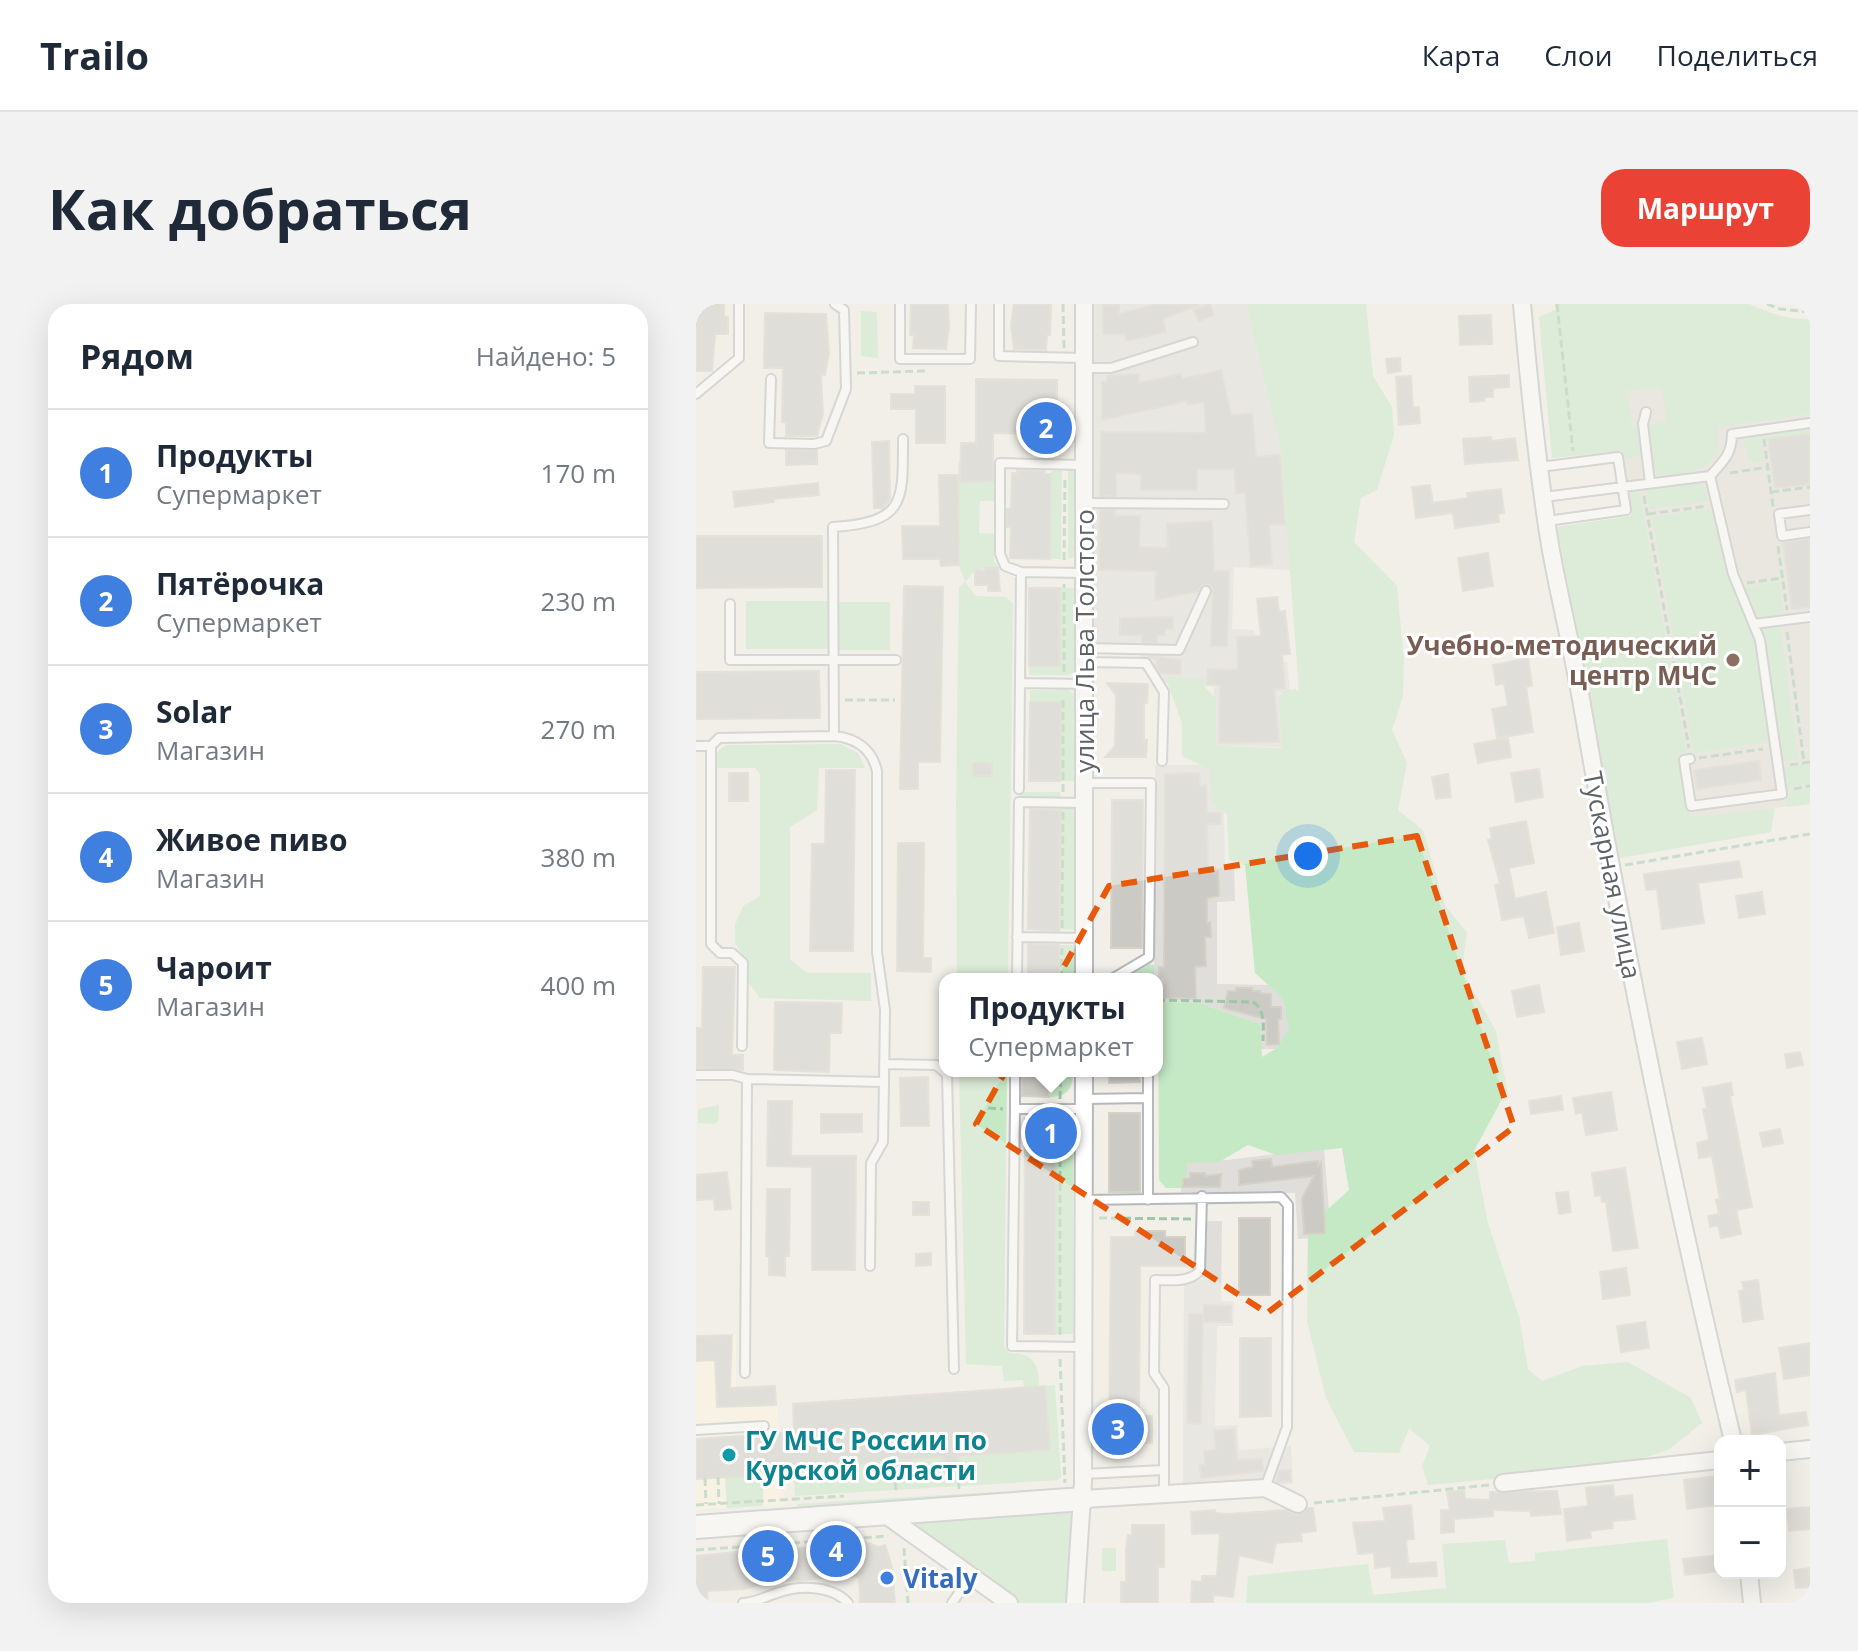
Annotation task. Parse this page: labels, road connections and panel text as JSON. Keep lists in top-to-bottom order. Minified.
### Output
{"streets":{"street":["улица Льва Толстого","Тускарная улица"]},"places":["Учебно-методический центр МЧС","ГУ МЧС России по Курской области","Vitaly"],"page":{"header":"Trailo","nav":["Карта","Слои","Поделиться"],"buttons":"Маршрут","title":"Как добраться","heading":["Рядом","Найдено: 5"],"pins":["2","1","3","4","5"],"list":[{"mark":"1","name":"Продукты","note":"Супермаркет","value":"170 m"},{"mark":"2","name":"Пятёрочка","note":"Супермаркет","value":"230 m"},{"mark":"3","name":"Solar","note":"Магазин","value":"270 m"},{"mark":"4","name":"Живое пиво","note":"Магазин","value":"380 m"},{"mark":"5","name":"Чароит","note":"Магазин","value":"400 m"}],"popup":["Продукты","Супермаркет"],"map_buttons":["+","−"]}}
